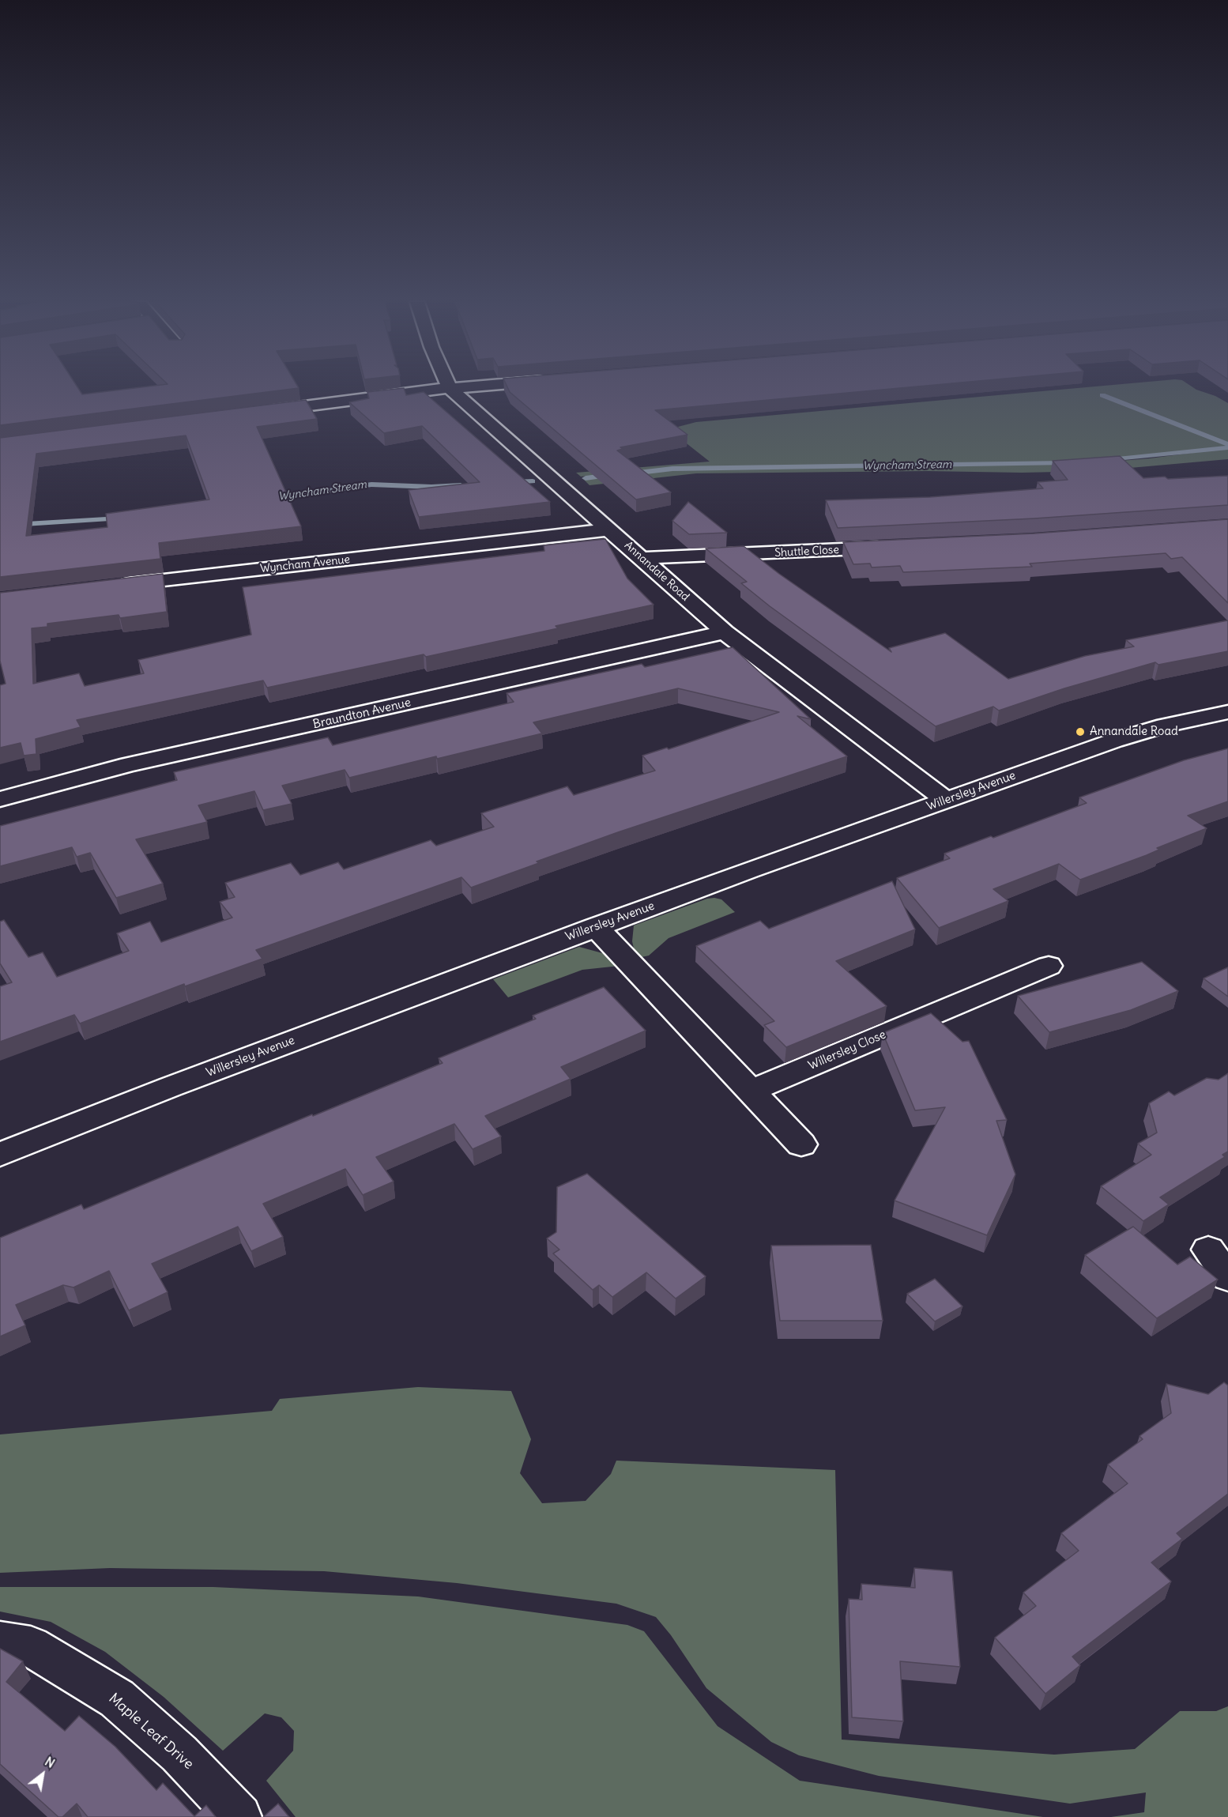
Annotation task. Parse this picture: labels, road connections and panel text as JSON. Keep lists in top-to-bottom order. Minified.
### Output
{"streets":{"street":["Shuttle Close","Wyncham Avenue","Annandale Road","Braundton Avenue","Willersley Avenue","Willersley Close","Maple Leaf Drive"]},"crossings":[["Shuttle Close","Annandale Road"],["Wyncham Avenue","Annandale Road"],["Annandale Road","Braundton Avenue"],["Annandale Road","Willersley Avenue"]],"water":["Wyncham Stream"],"places":["Annandale Road"],"north":"top right"}
